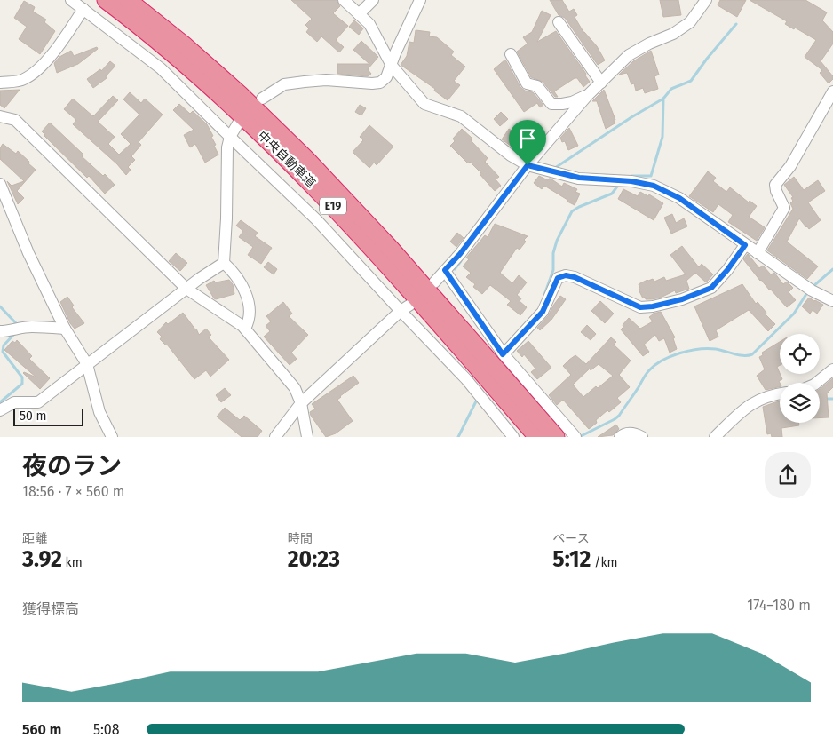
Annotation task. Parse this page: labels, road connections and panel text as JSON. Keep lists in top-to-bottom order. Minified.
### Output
{"streets":{"highway":["中央自動車道","E19"]},"scale_bar":"50 m","page":{"scale":"50 m","heading":["夜のラン","18:56 · 7 × 560 m"],"stats":[["距離","3.92 km"],["時間","20:23"],["ペース","5:12 /km"]],"chart":["獲得標高","174–180 m"],"list":[{"name":"560 m","note":"5:08"}]}}
